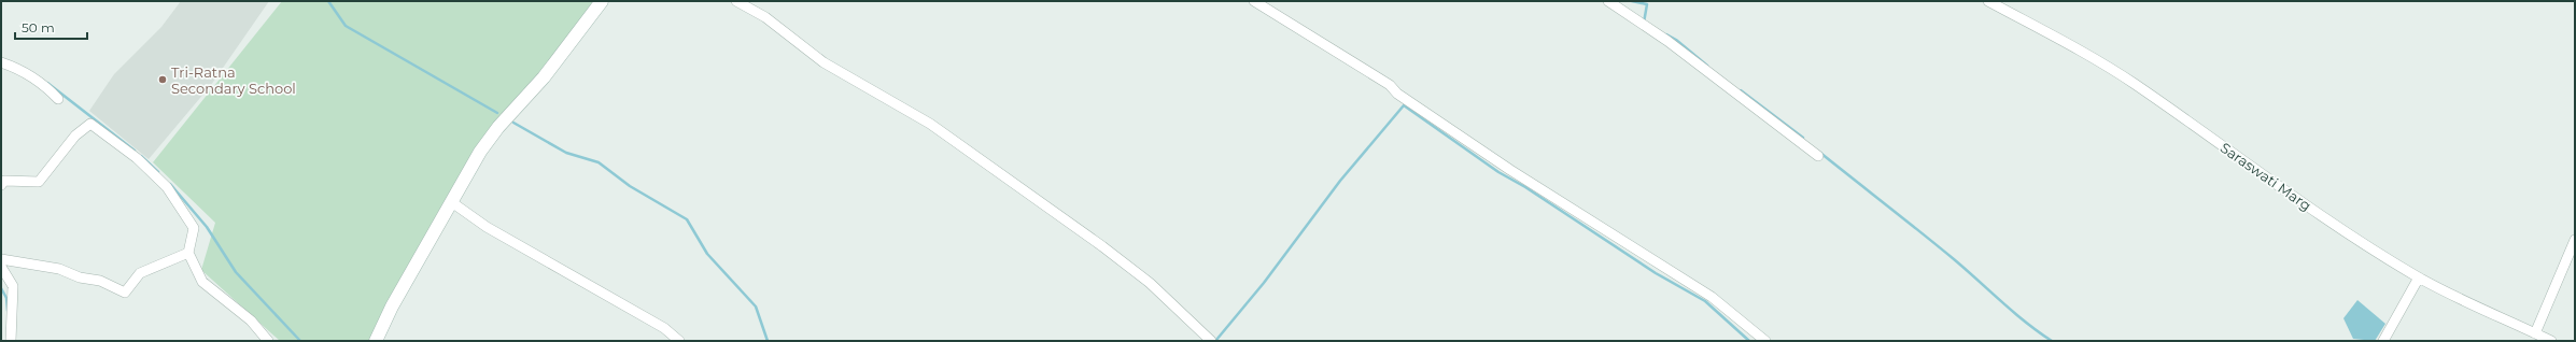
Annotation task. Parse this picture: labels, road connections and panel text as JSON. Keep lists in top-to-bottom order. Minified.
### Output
{"streets":{"street":["Saraswati Marg"]},"places":["Tri-Ratna Secondary School"],"scale_bar":"50 m"}
